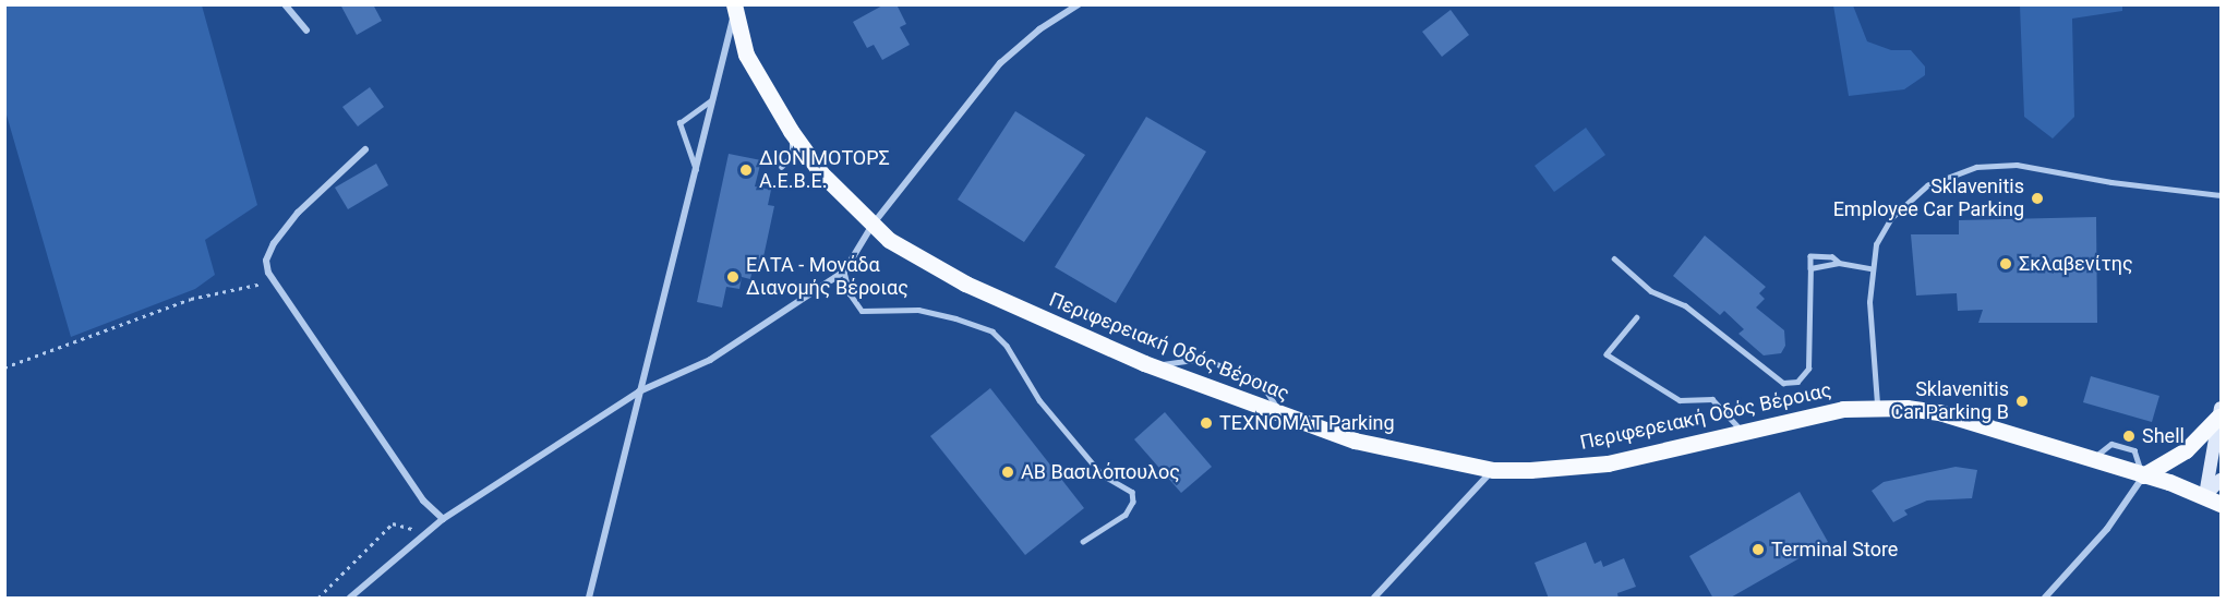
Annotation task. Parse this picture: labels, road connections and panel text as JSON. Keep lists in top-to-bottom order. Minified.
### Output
{"streets":{"main road":["Περιφερειακή Οδός Βέροιας"]},"places":["ΔΙΟΝ ΜΟΤΟΡΣ Α.Ε.Β.Ε.","Sklavenitis Employee Car Parking","Σκλαβενίτης","ΕΛΤΑ - Μονάδα Διανομής Βέροιας","Sklavenitis Car Parking B","ΤΕΧΝΟΜΑΤ Parking","Shell","ΑΒ Βασιλόπουλος","Terminal Store"]}
